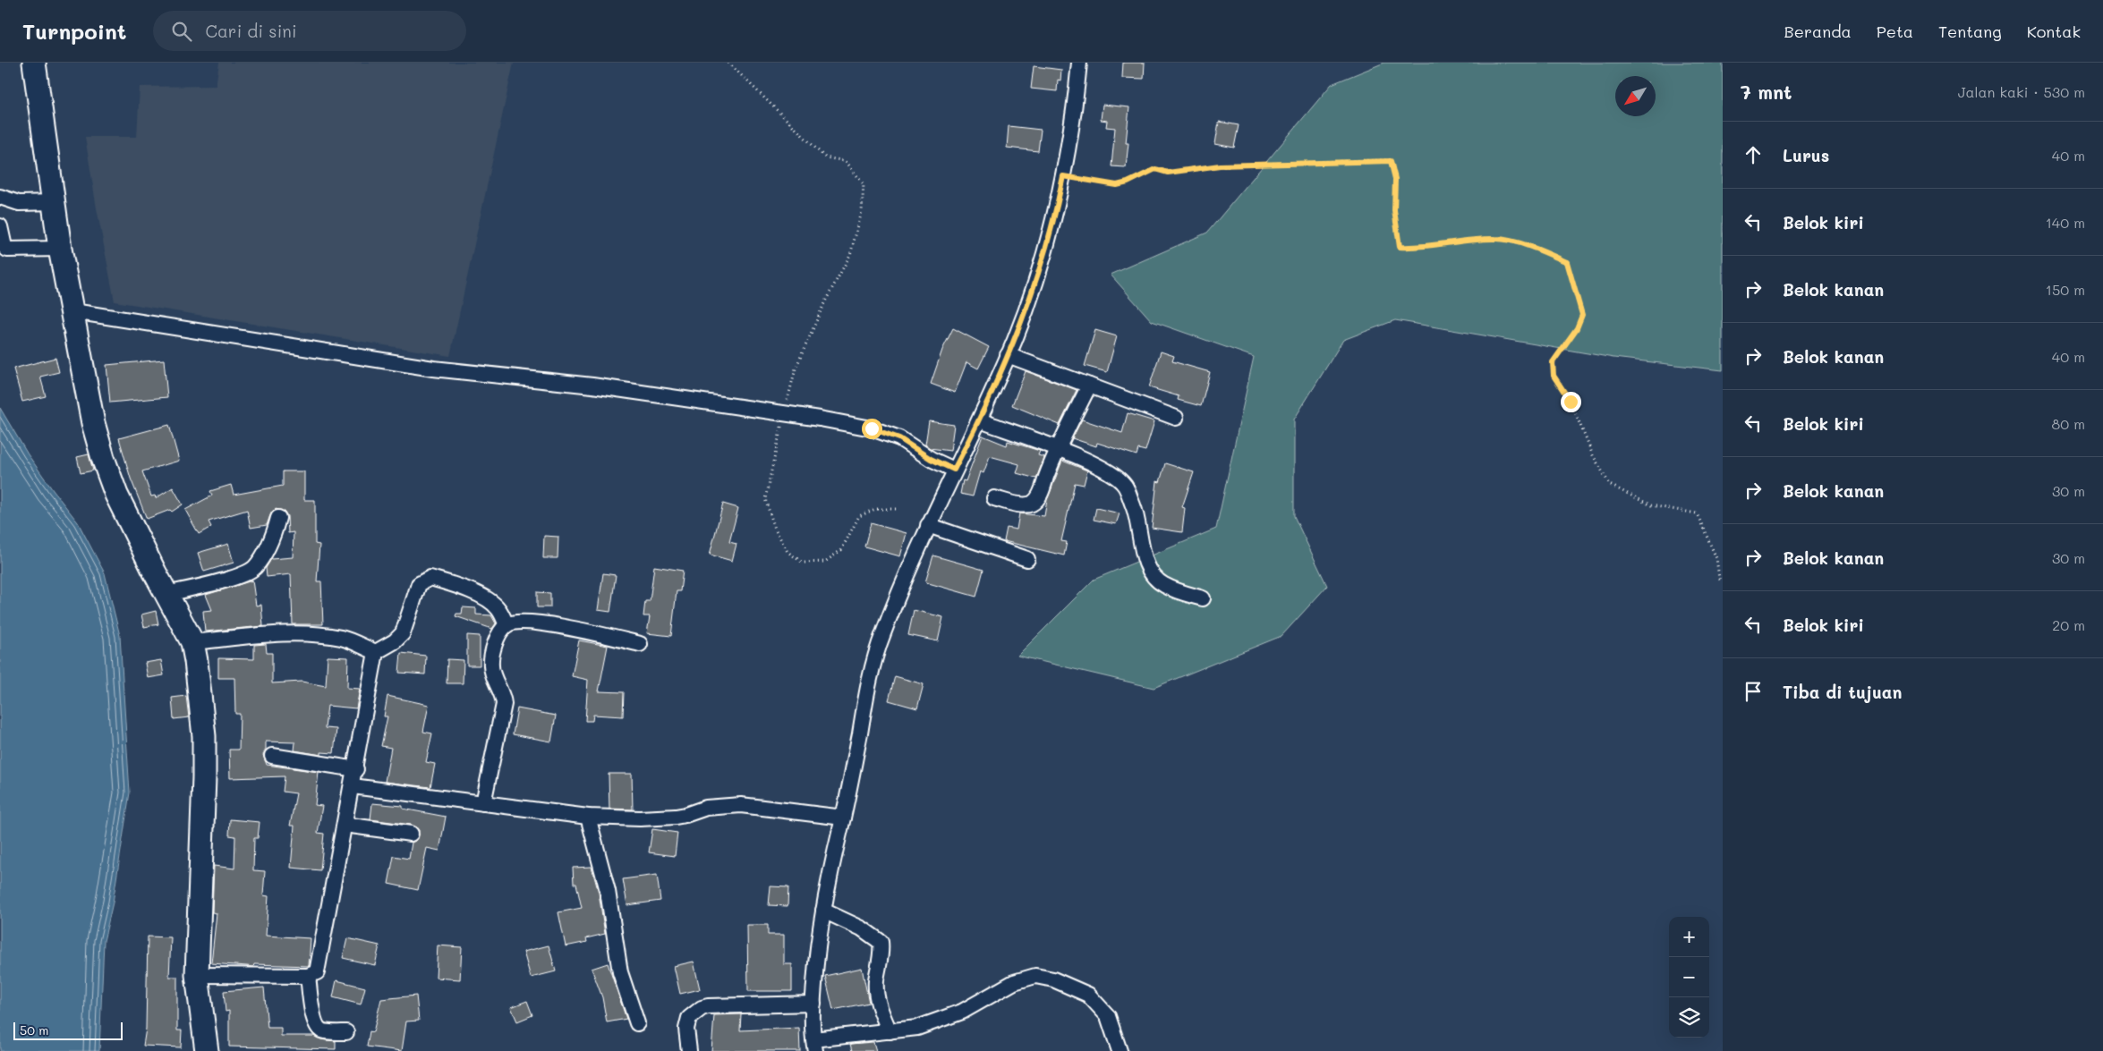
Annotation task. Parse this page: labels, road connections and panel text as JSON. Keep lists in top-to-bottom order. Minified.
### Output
{"scale_bar":"50 m","north":"bottom left","page":{"header":"Turnpoint","search":"Cari di sini","nav":["Beranda","Peta","Tentang","Kontak"],"heading":["7 mnt","Jalan kaki · 530 m"],"list":[["Lurus","40 m"],["Belok kiri","140 m"],["Belok kanan","150 m"],["Belok kanan","40 m"],["Belok kiri","80 m"],["Belok kanan","30 m"],["Belok kanan","30 m"],["Belok kiri","20 m"],"Tiba di tujuan"],"map_buttons":["+","−"],"scale":"50 m"}}
